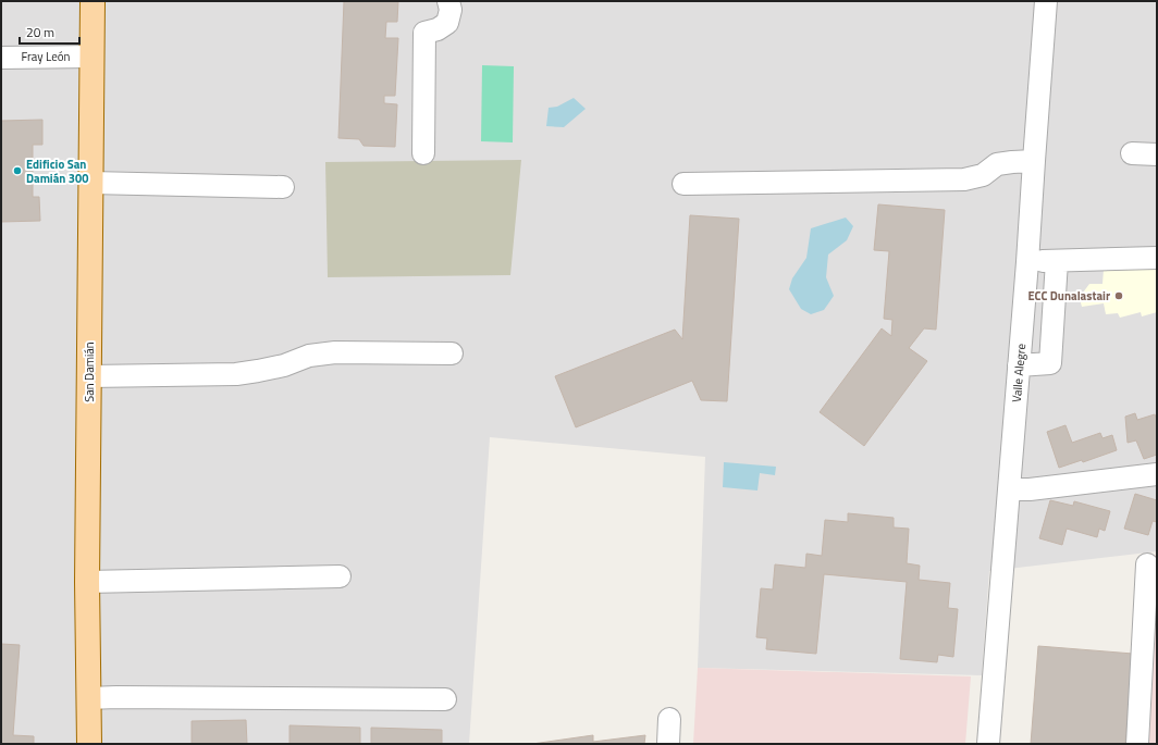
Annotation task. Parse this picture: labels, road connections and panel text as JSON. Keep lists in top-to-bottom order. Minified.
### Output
{"streets":{"main road":["San Damián"],"street":["Fray León","Valle Alegre"]},"crossings":[["Fray León","San Damián"]],"places":["Edificio San Damián 300","ECC Dunalastair"],"scale_bar":"20 m"}
